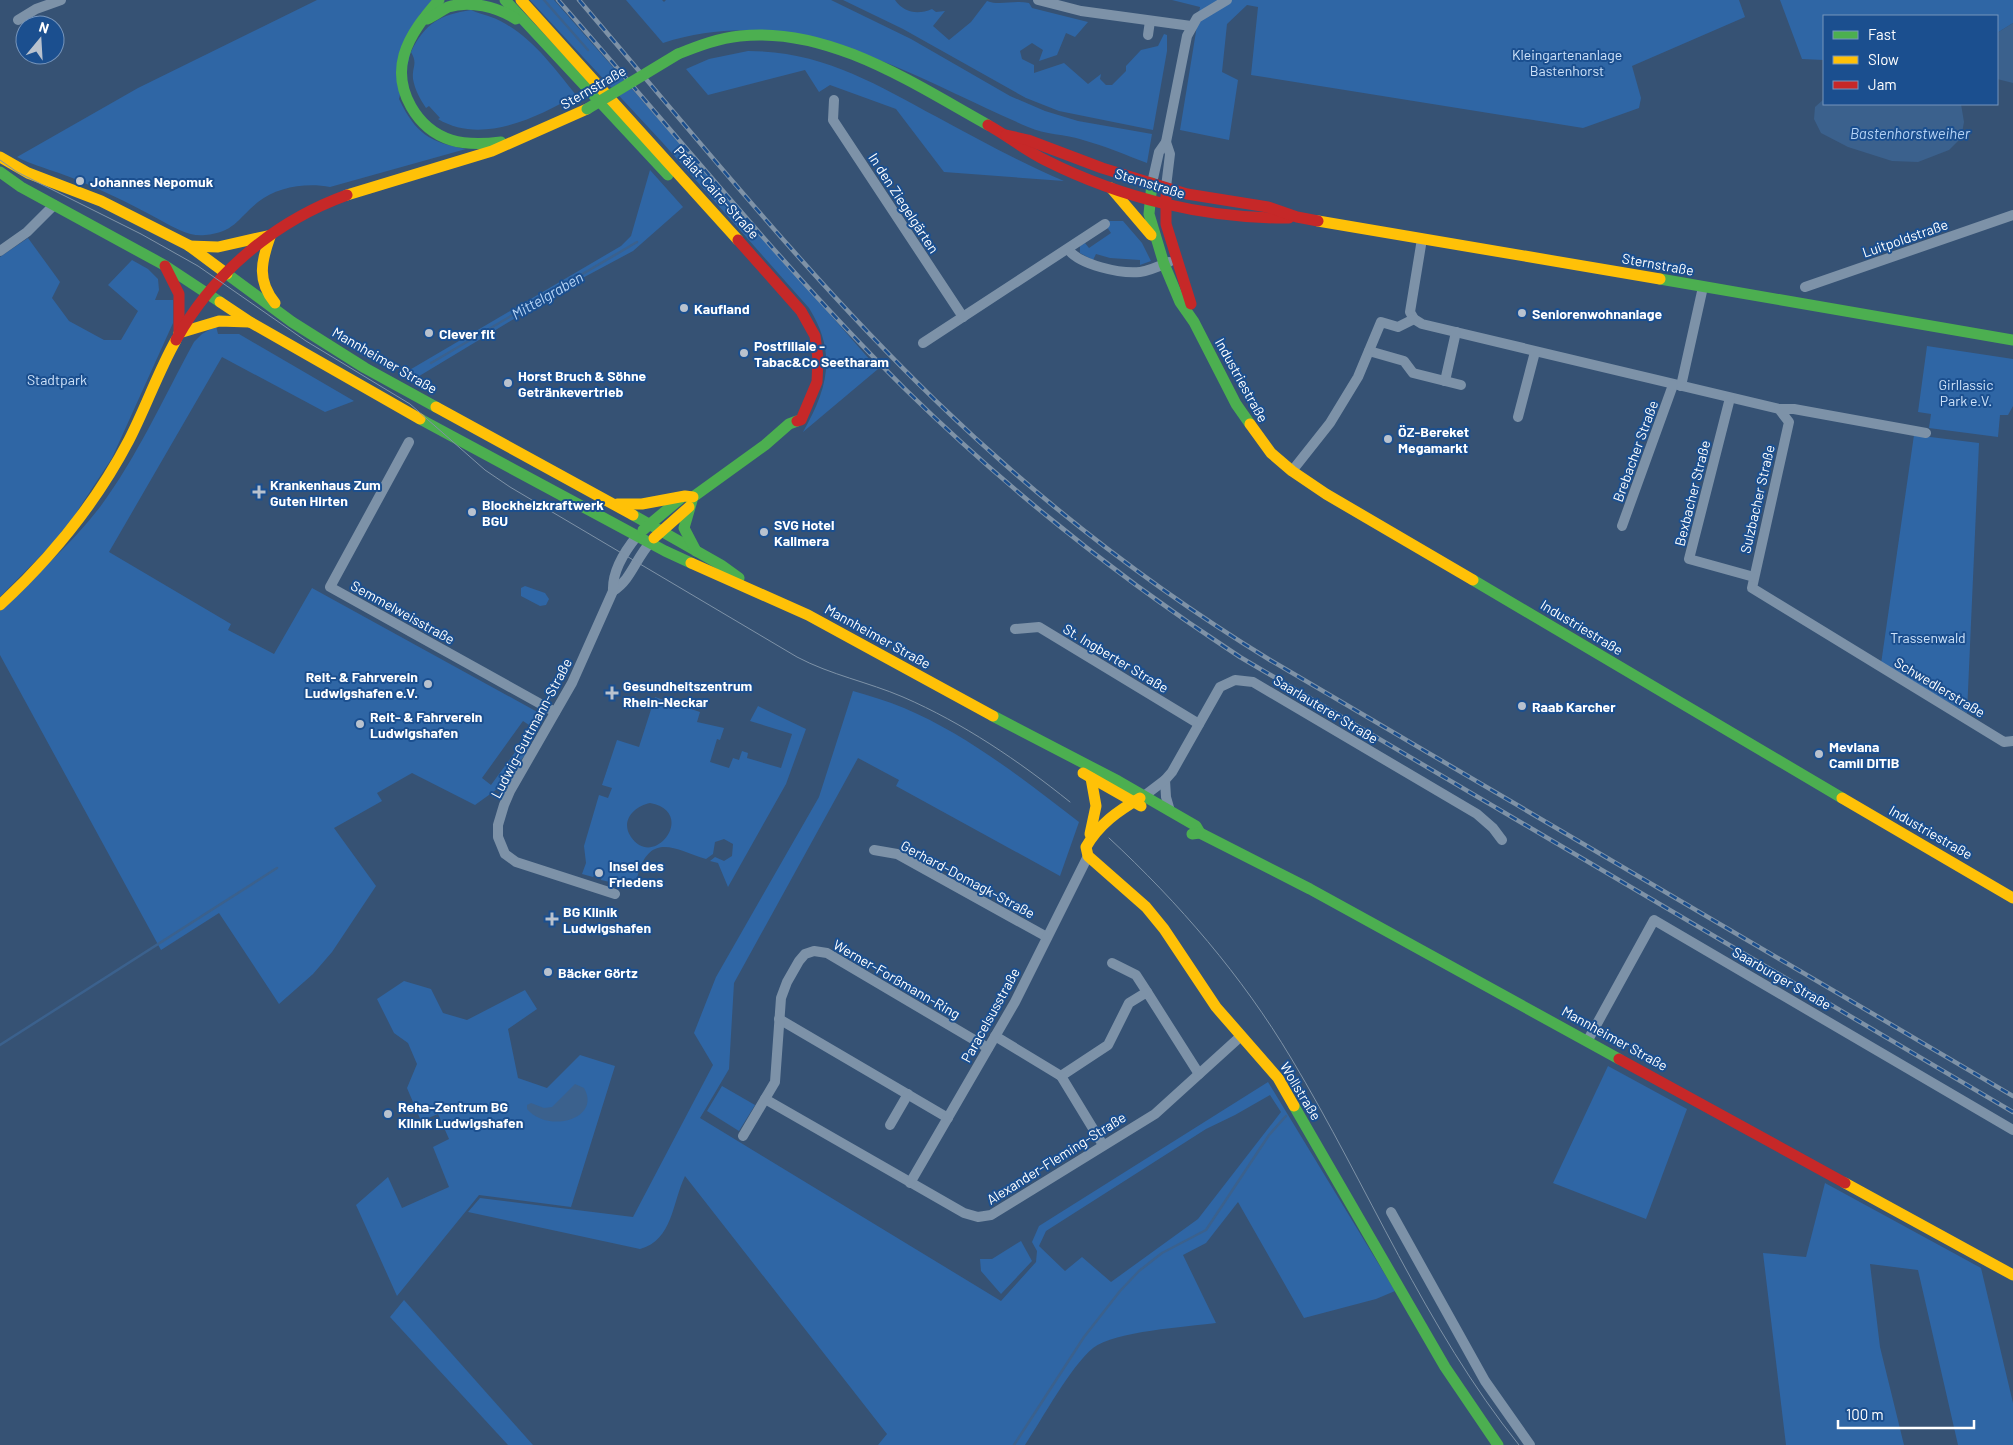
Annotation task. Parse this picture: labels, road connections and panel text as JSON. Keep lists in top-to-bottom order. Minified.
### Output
{"streets":{"street":["Sternstraße","Prälat-Caire-Straße","In den Ziegelgärten","Luitpoldstraße","Mannheimer Straße","Industriestraße","Brebacher Straße","Bexbacher Straße","Sulzbacher Straße","Semmelweisstraße","St. Ingberter Straße","Schwedlerstraße","Saarlauterer Straße","Ludwig-Guttmann-Straße","Gerhard-Domagk-Straße","Saarburger Straße","Werner-Forßmann-Ring","Paracelsusstraße","Wollstraße","Alexander-Fleming-Straße"]},"crossings":[["Sternstraße","Mannheimer Straße"],["Sternstraße","Industriestraße"],["Sternstraße","Brebacher Straße"],["Prälat-Caire-Straße","Mannheimer Straße"],["Prälat-Caire-Straße","Ludwig-Guttmann-Straße"],["Mannheimer Straße","Saarlauterer Straße"],["Mannheimer Straße","Ludwig-Guttmann-Straße"],["Mannheimer Straße","Saarburger Straße"],["Bexbacher Straße","Sulzbacher Straße"],["Sulzbacher Straße","Schwedlerstraße"],["Semmelweisstraße","Ludwig-Guttmann-Straße"],["St. Ingberter Straße","Saarlauterer Straße"],["Gerhard-Domagk-Straße","Paracelsusstraße"],["Werner-Forßmann-Ring","Paracelsusstraße"],["Werner-Forßmann-Ring","Alexander-Fleming-Straße"],["Paracelsusstraße","Wollstraße"],["Paracelsusstraße","Alexander-Fleming-Straße"],["Wollstraße","Alexander-Fleming-Straße"]],"water":["Bastenhorstweiher","Mittelgraben"],"parks":["Kleingartenanlage Bastenhorst","Stadtpark","Girllassic Park e.V.","Trassenwald"],"places":{"other":["Johannes Nepomuk","Kaufland","Seniorenwohnanlage","Clever fit","Postfiliale - Tabac&Co Seetharam","Horst Bruch & Söhne Getränkevertrieb","ÖZ-Bereket Megamarkt","Blockheizkraftwerk BGU","SVG Hotel Kalimera","Reit- & Fahrverein Ludwigshafen e.V.","Raab Karcher","Reit- & Fahrverein Ludwigshafen","Mevlana Camii DITIB","Insel des Friedens","Bäcker Görtz","Reha-Zentrum BG Klinik Ludwigshafen"],"health":["Krankenhaus Zum Guten Hirten","Gesundheitszentrum Rhein-Neckar","BG Klinik Ludwigshafen"]},"legend":["Fast","Slow","Jam"],"scale_bar":"100 m","north":"top"}
